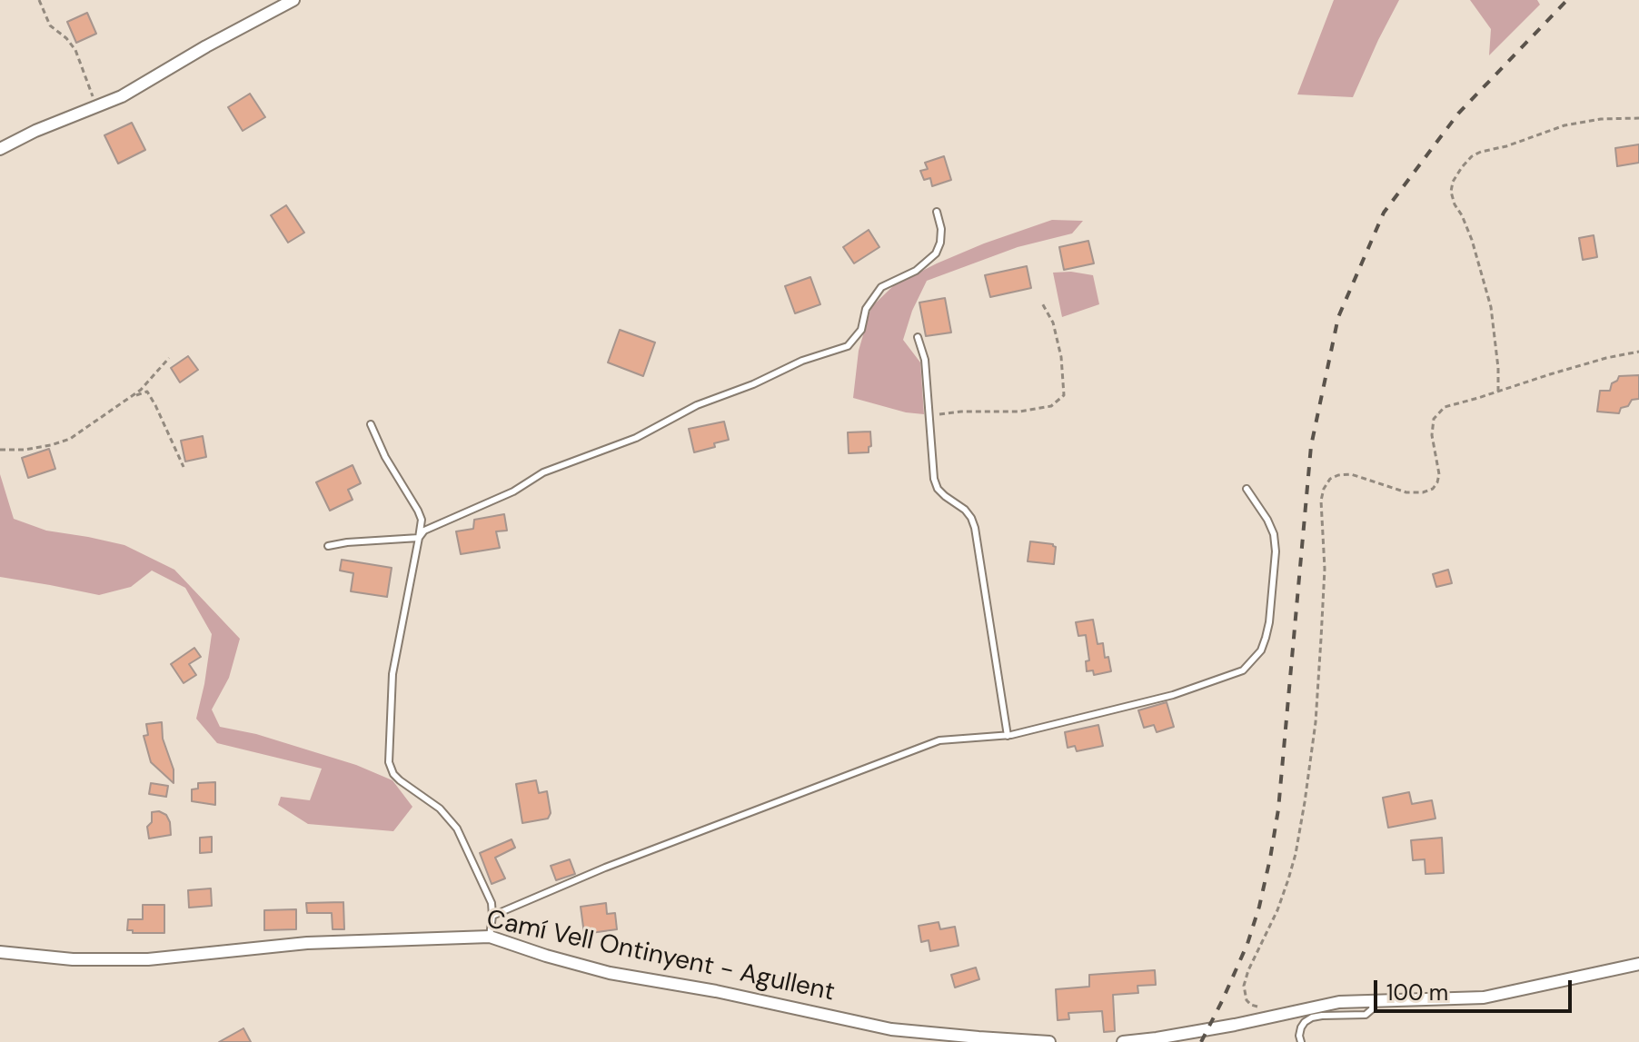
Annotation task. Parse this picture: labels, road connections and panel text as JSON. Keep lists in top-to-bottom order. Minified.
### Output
{"streets":{"street":["Camí Vell Ontinyent - Agullent"]},"scale_bar":"100 m"}
